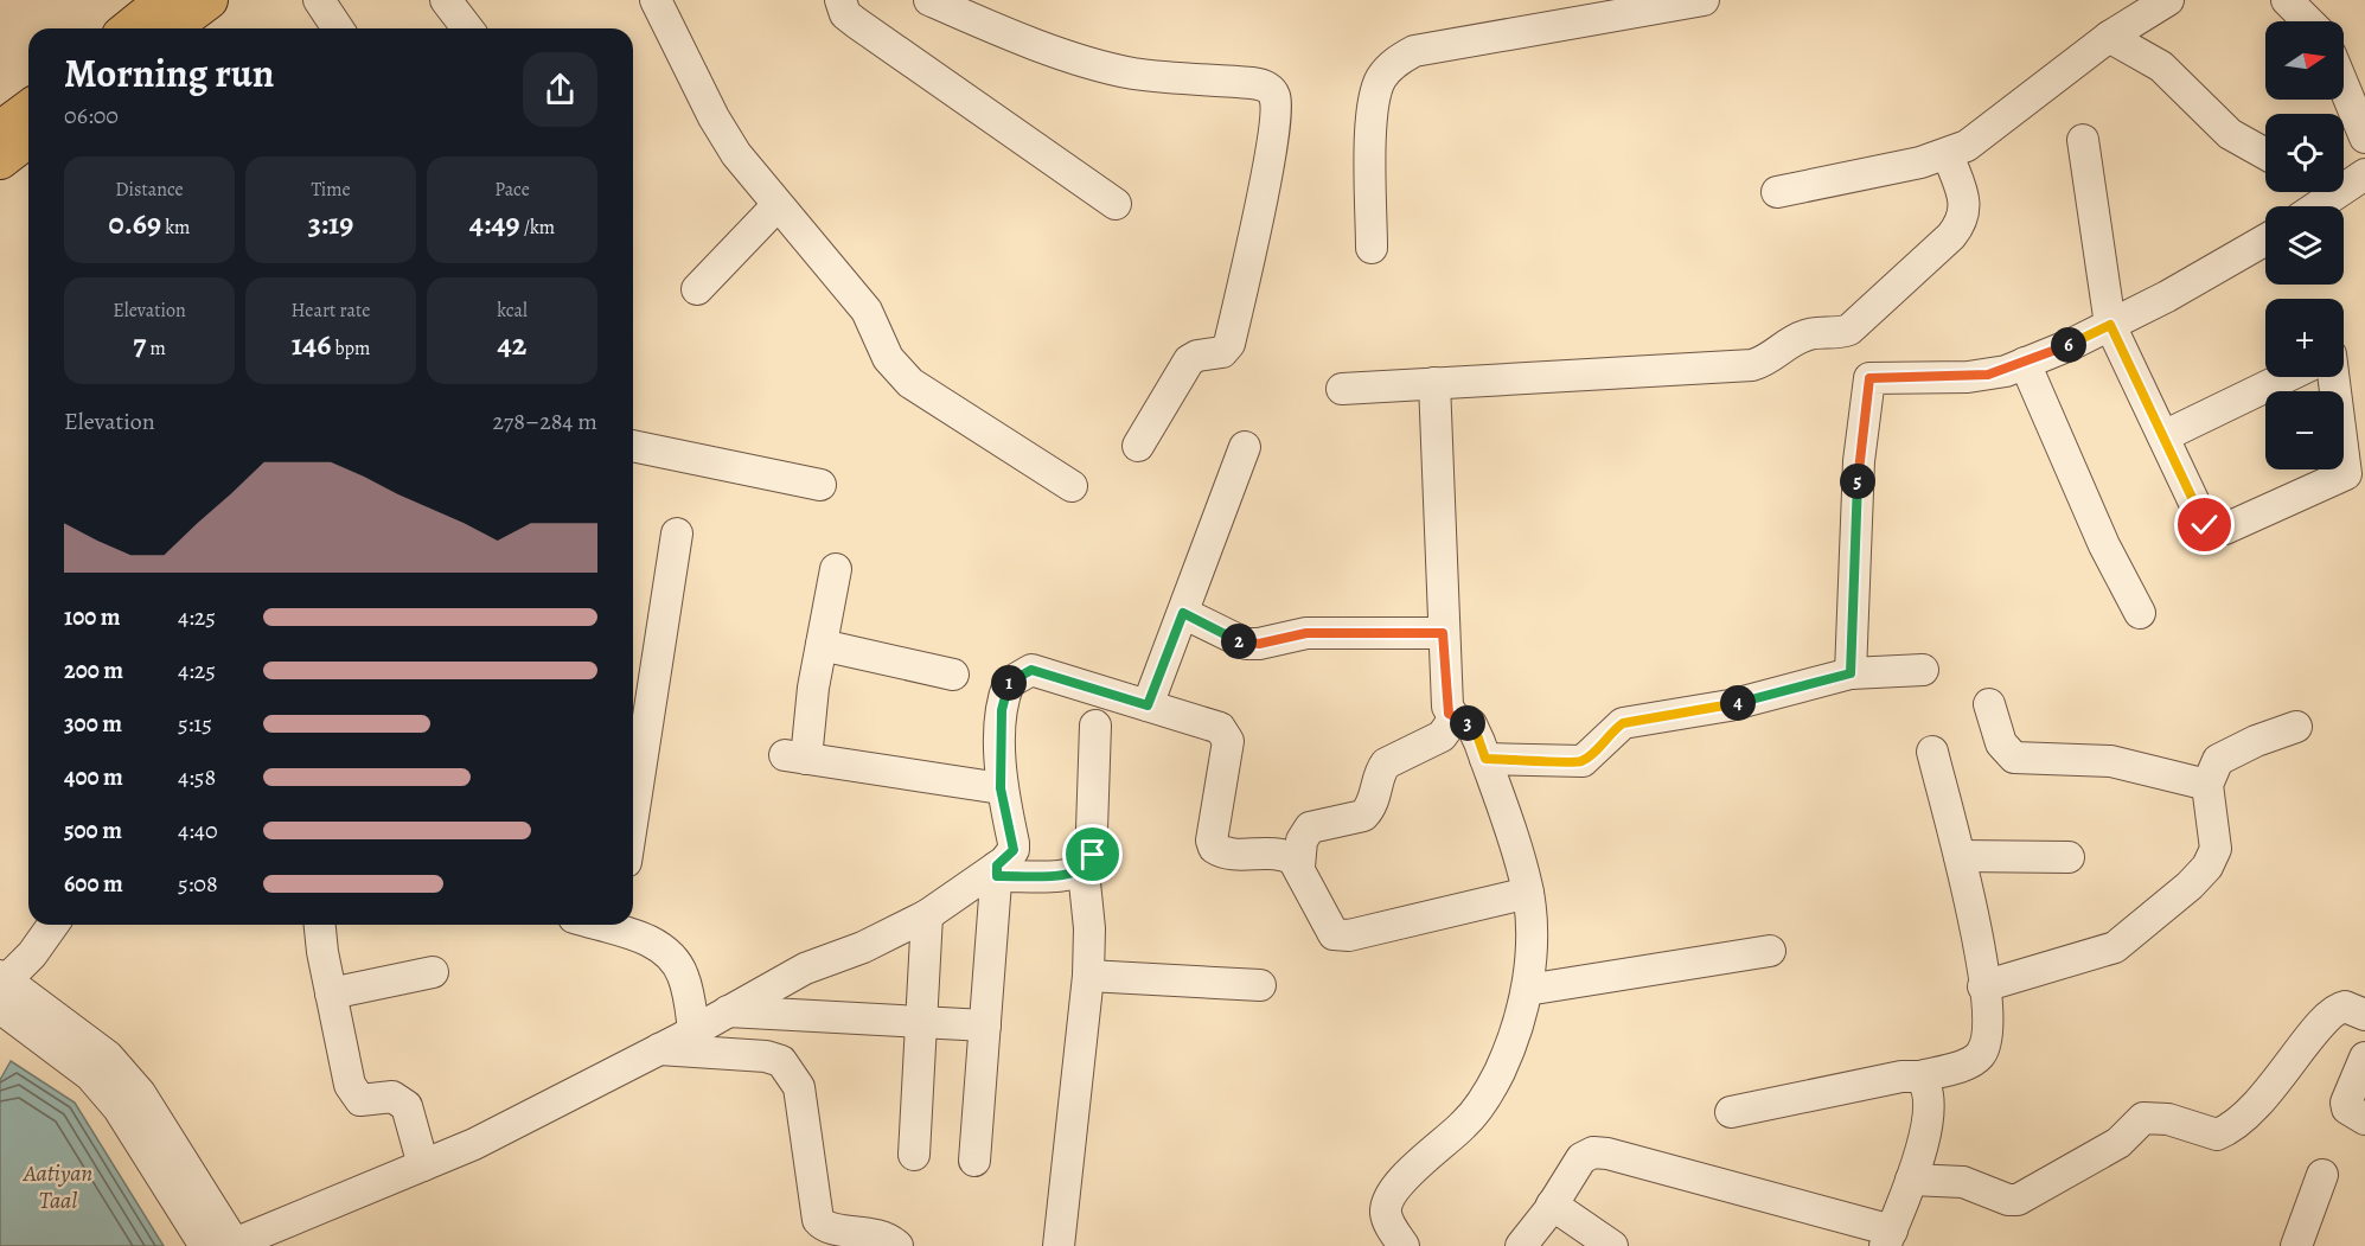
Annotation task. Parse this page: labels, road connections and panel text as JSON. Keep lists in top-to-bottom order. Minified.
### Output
{"water":["Aatiyan Taal"],"north":"right","page":{"map_buttons":["+","−"],"heading":["Morning run","06:00"],"stats":[["Distance","0.69 km"],["Time","3:19"],["Pace","4:49 /km"],["Elevation","7 m"],["Heart rate","146 bpm"],["kcal","42"]],"pins":["6","5","2","1","4","3"],"chart":["Elevation","278–284 m"],"list":[{"name":"100 m","note":"4:25"},{"name":"200 m","note":"4:25"},{"name":"300 m","note":"5:15"},{"name":"400 m","note":"4:58"},{"name":"500 m","note":"4:40"},{"name":"600 m","note":"5:08"}]}}
